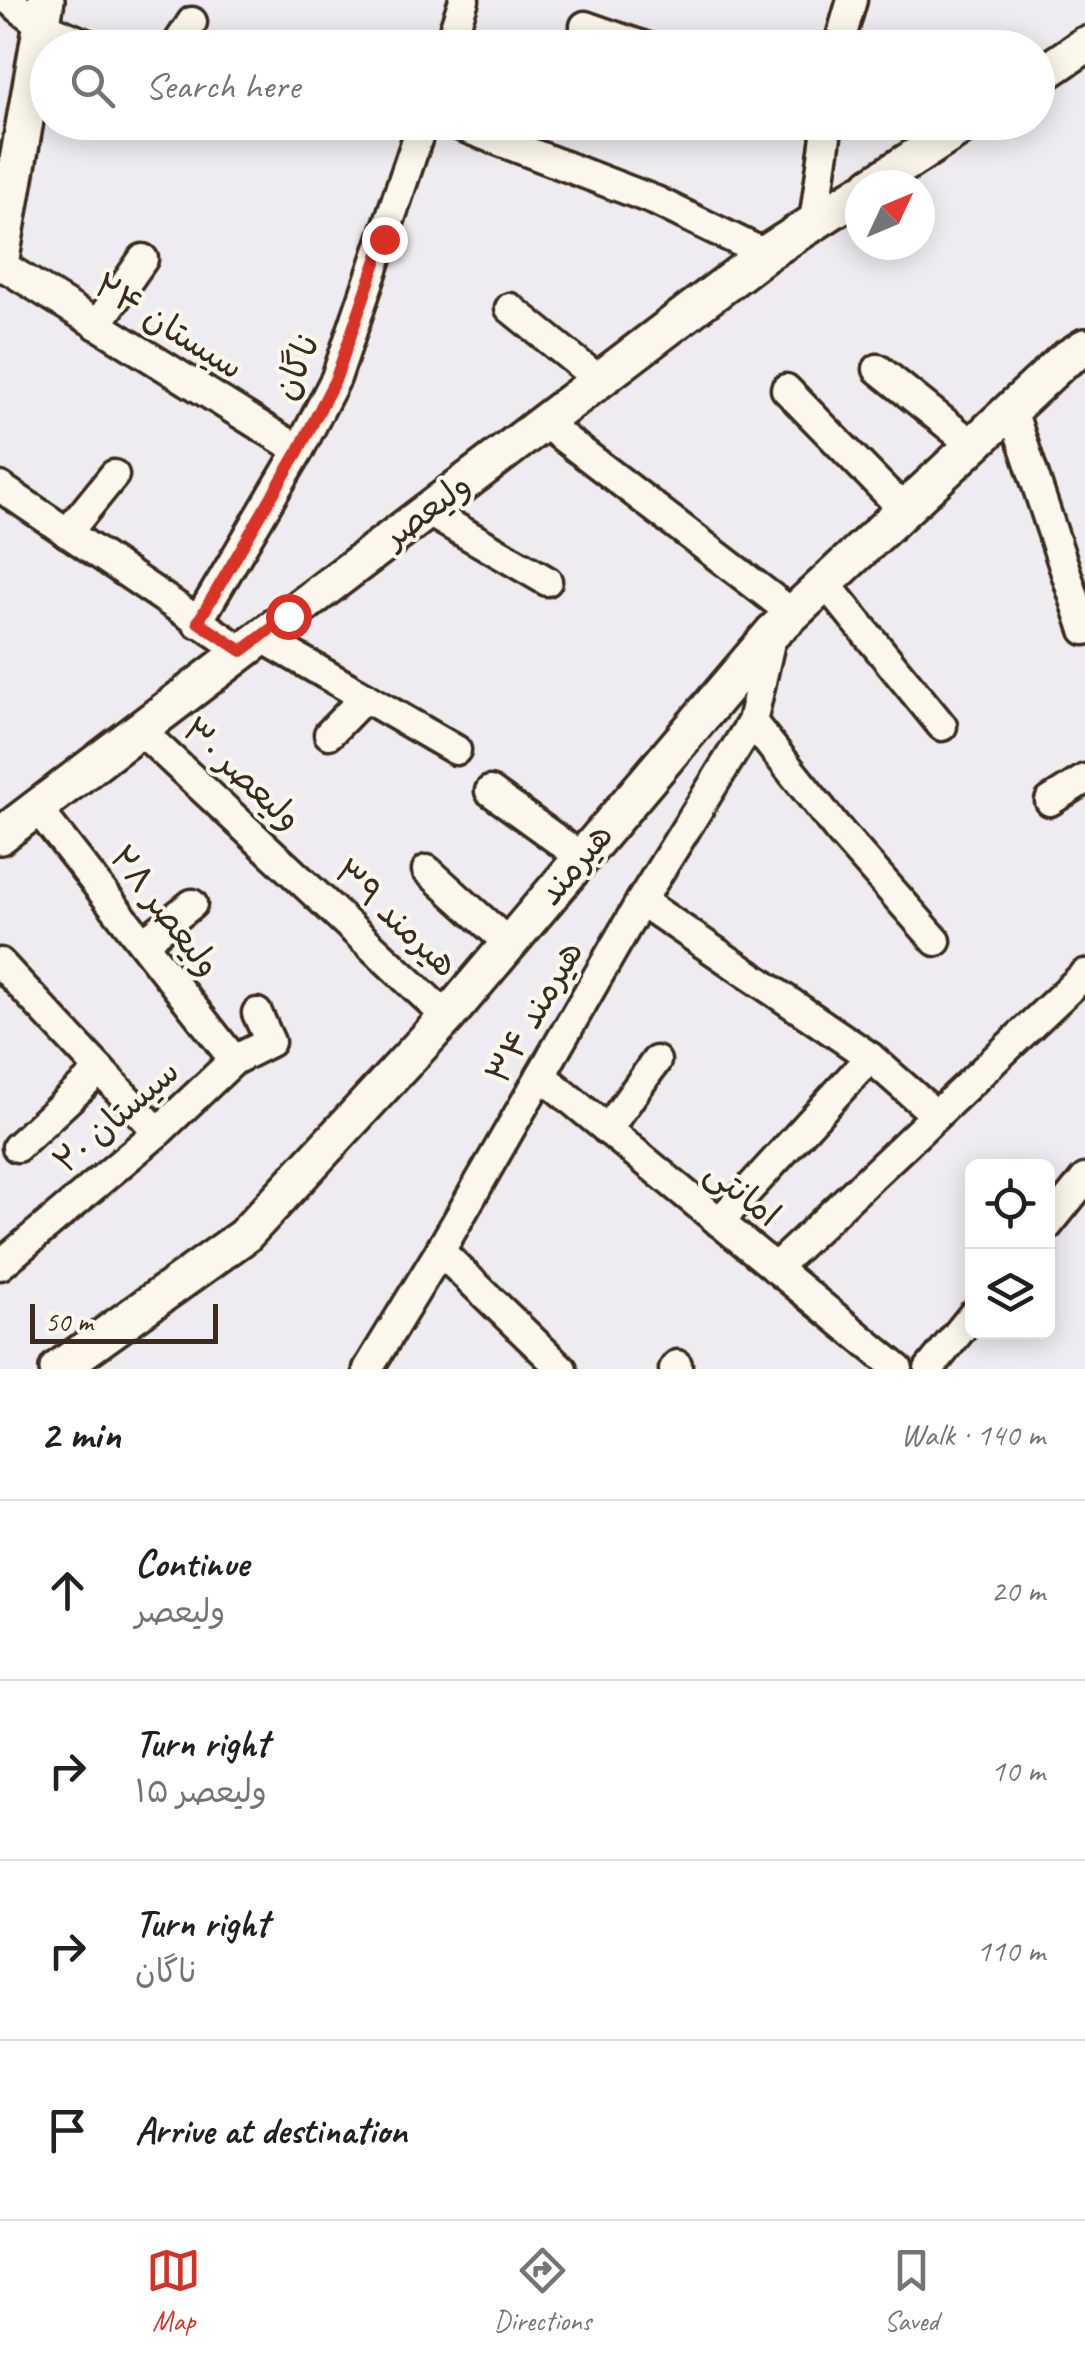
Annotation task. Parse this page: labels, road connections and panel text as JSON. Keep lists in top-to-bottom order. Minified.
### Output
{"streets":{"street":["سیستان ۲۴","ناگان","ولیعصر","ولیعصر ۳۰","هیرمند","ولیعصر ۲۸","هیرمند ۳۹","هیرمند ۳۴","سیستان ۲۰","امانتی"]},"crossings":[["سیستان ۲۴","ناگان"],["ولیعصر","ولیعصر ۳۰"],["ولیعصر","ولیعصر ۲۸"],["ولیعصر ۳۰","هیرمند ۳۹"],["هیرمند","هیرمند ۳۹"],["هیرمند","هیرمند ۳۴"],["ولیعصر ۲۸","سیستان ۲۰"],["هیرمند ۳۴","امانتی"]],"scale_bar":"50 m","north":"top right","page":{"search":"Search here","scale":"50 m","heading":["2 min","Walk · 140 m"],"list":[["Continue","ولیعصر","20 m"],["Turn right","ولیعصر ۱۵","10 m"],["Turn right","ناگان","110 m"],"Arrive at destination"],"nav":["Map","Directions","Saved"]}}
